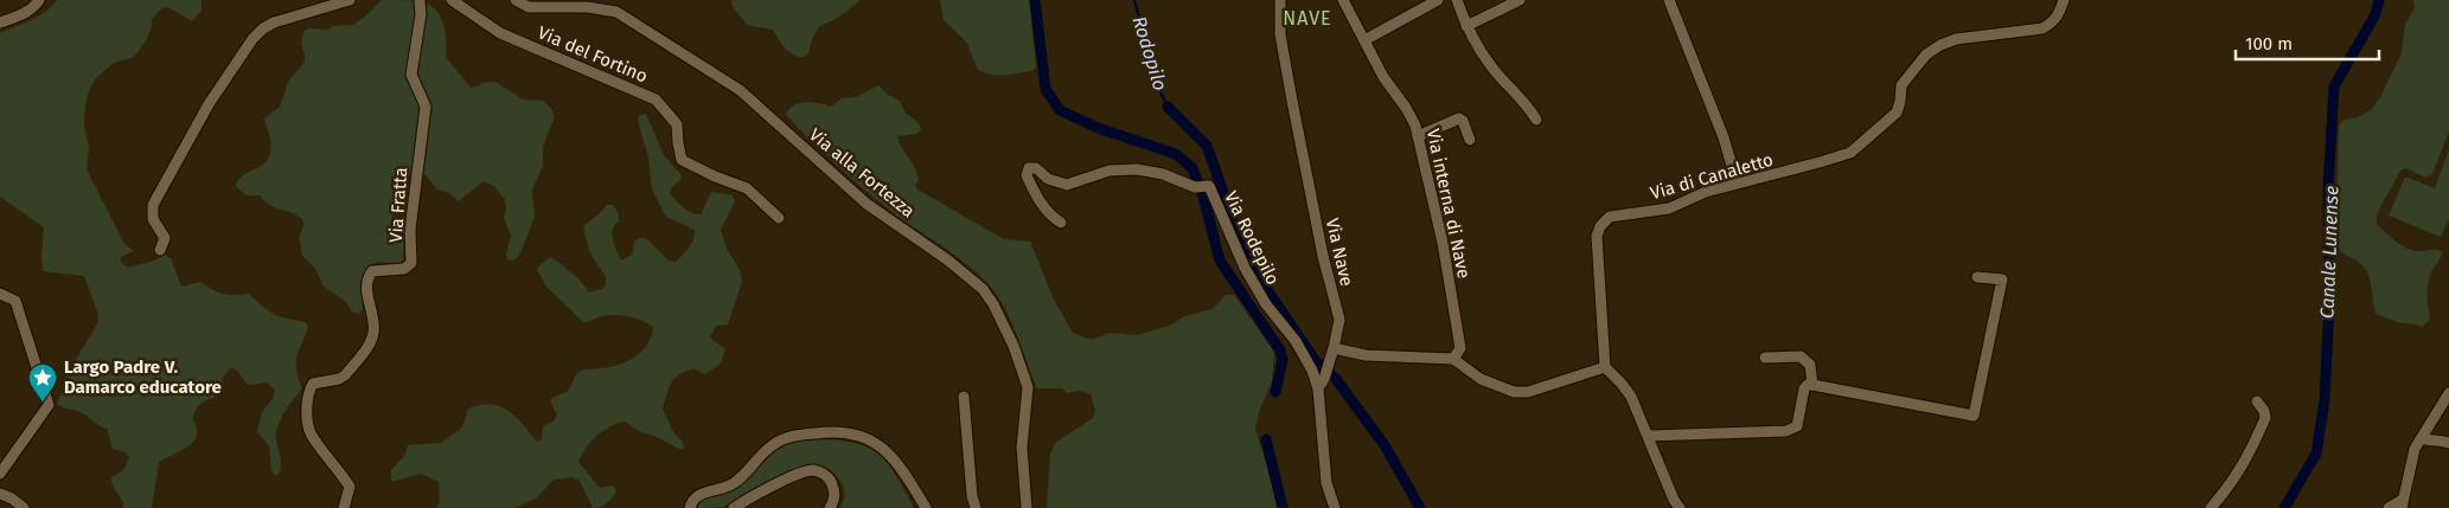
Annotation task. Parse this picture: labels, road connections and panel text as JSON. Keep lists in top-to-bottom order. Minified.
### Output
{"streets":{"street":["Via del Fortino","Via alla Fortezza","Via di Canaletto","Via interna di Nave","Via Fratta","Via Rodepilo","Via Nave"]},"crossings":[["Via Rodepilo","Via Nave"]],"districts":["NAVE"],"water":["Rodopilo","Canale Lunense"],"places":{"place":["Largo Padre V. Damarco educatore"]},"scale_bar":"100 m"}
